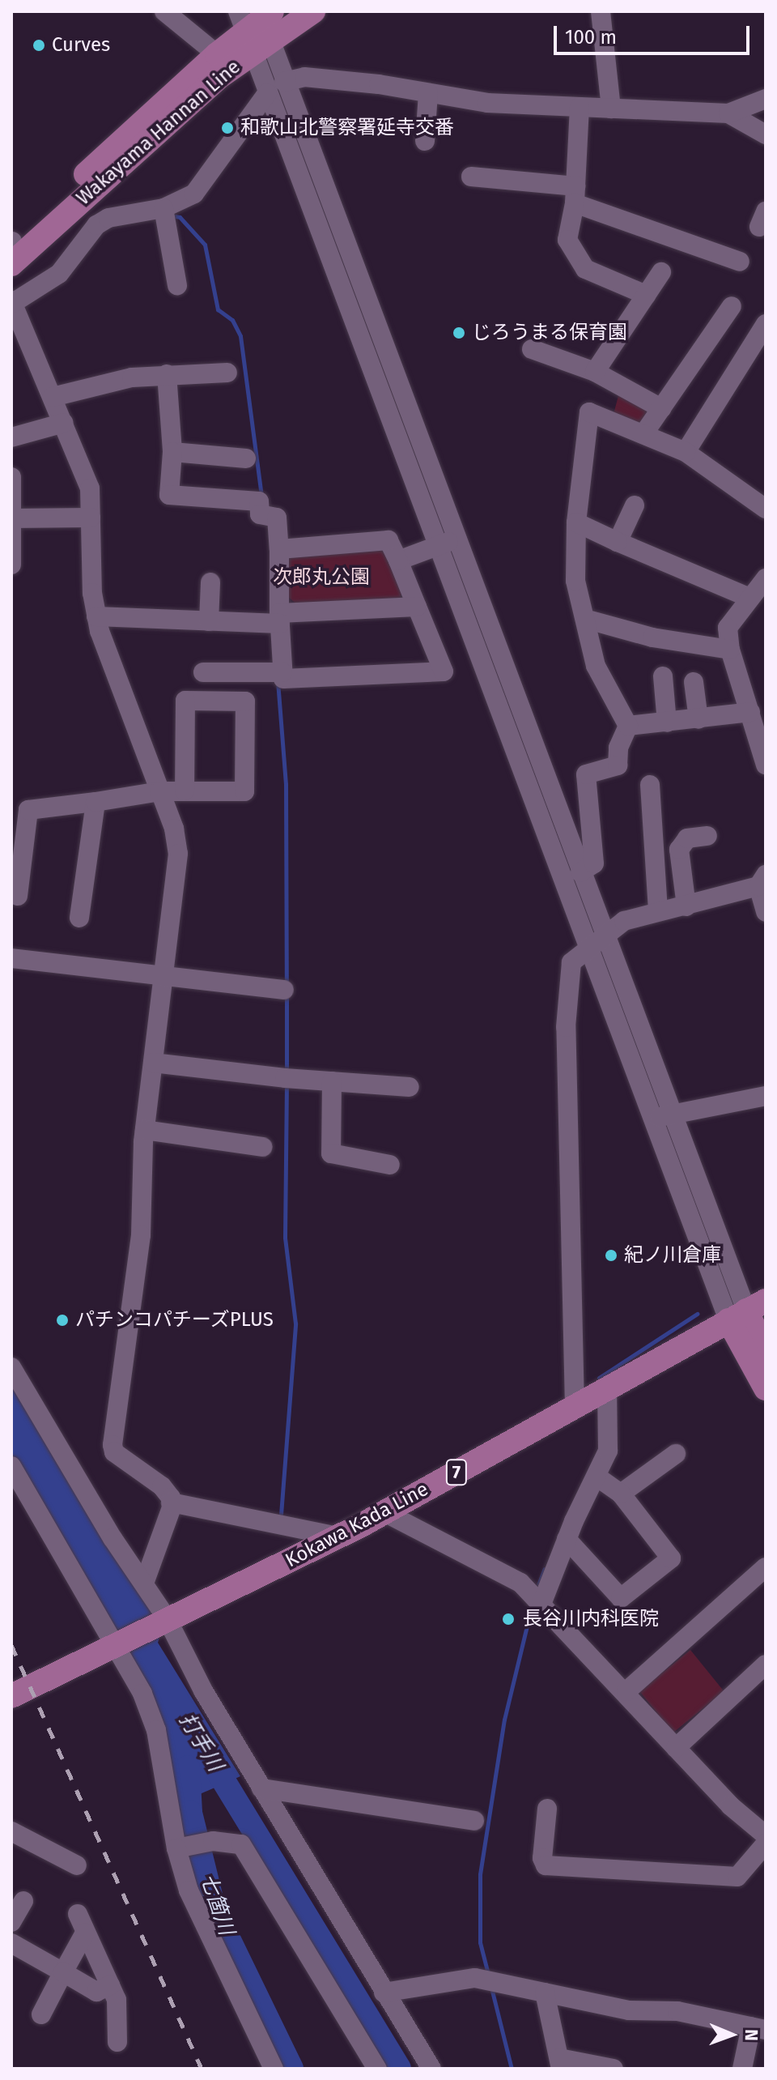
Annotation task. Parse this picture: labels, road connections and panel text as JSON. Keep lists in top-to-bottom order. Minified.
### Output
{"streets":{"main road":["Wakayama Hannan Line","7","Kokawa Kada Line"]},"water":["打手川","七箇川"],"parks":["次郎丸公園"],"places":["Curves","和歌山北警察署延寺交番","じろうまる保育園","紀ノ川倉庫","パチンコパチーズPLUS","長谷川内科医院"],"scale_bar":"100 m","north":"right"}
